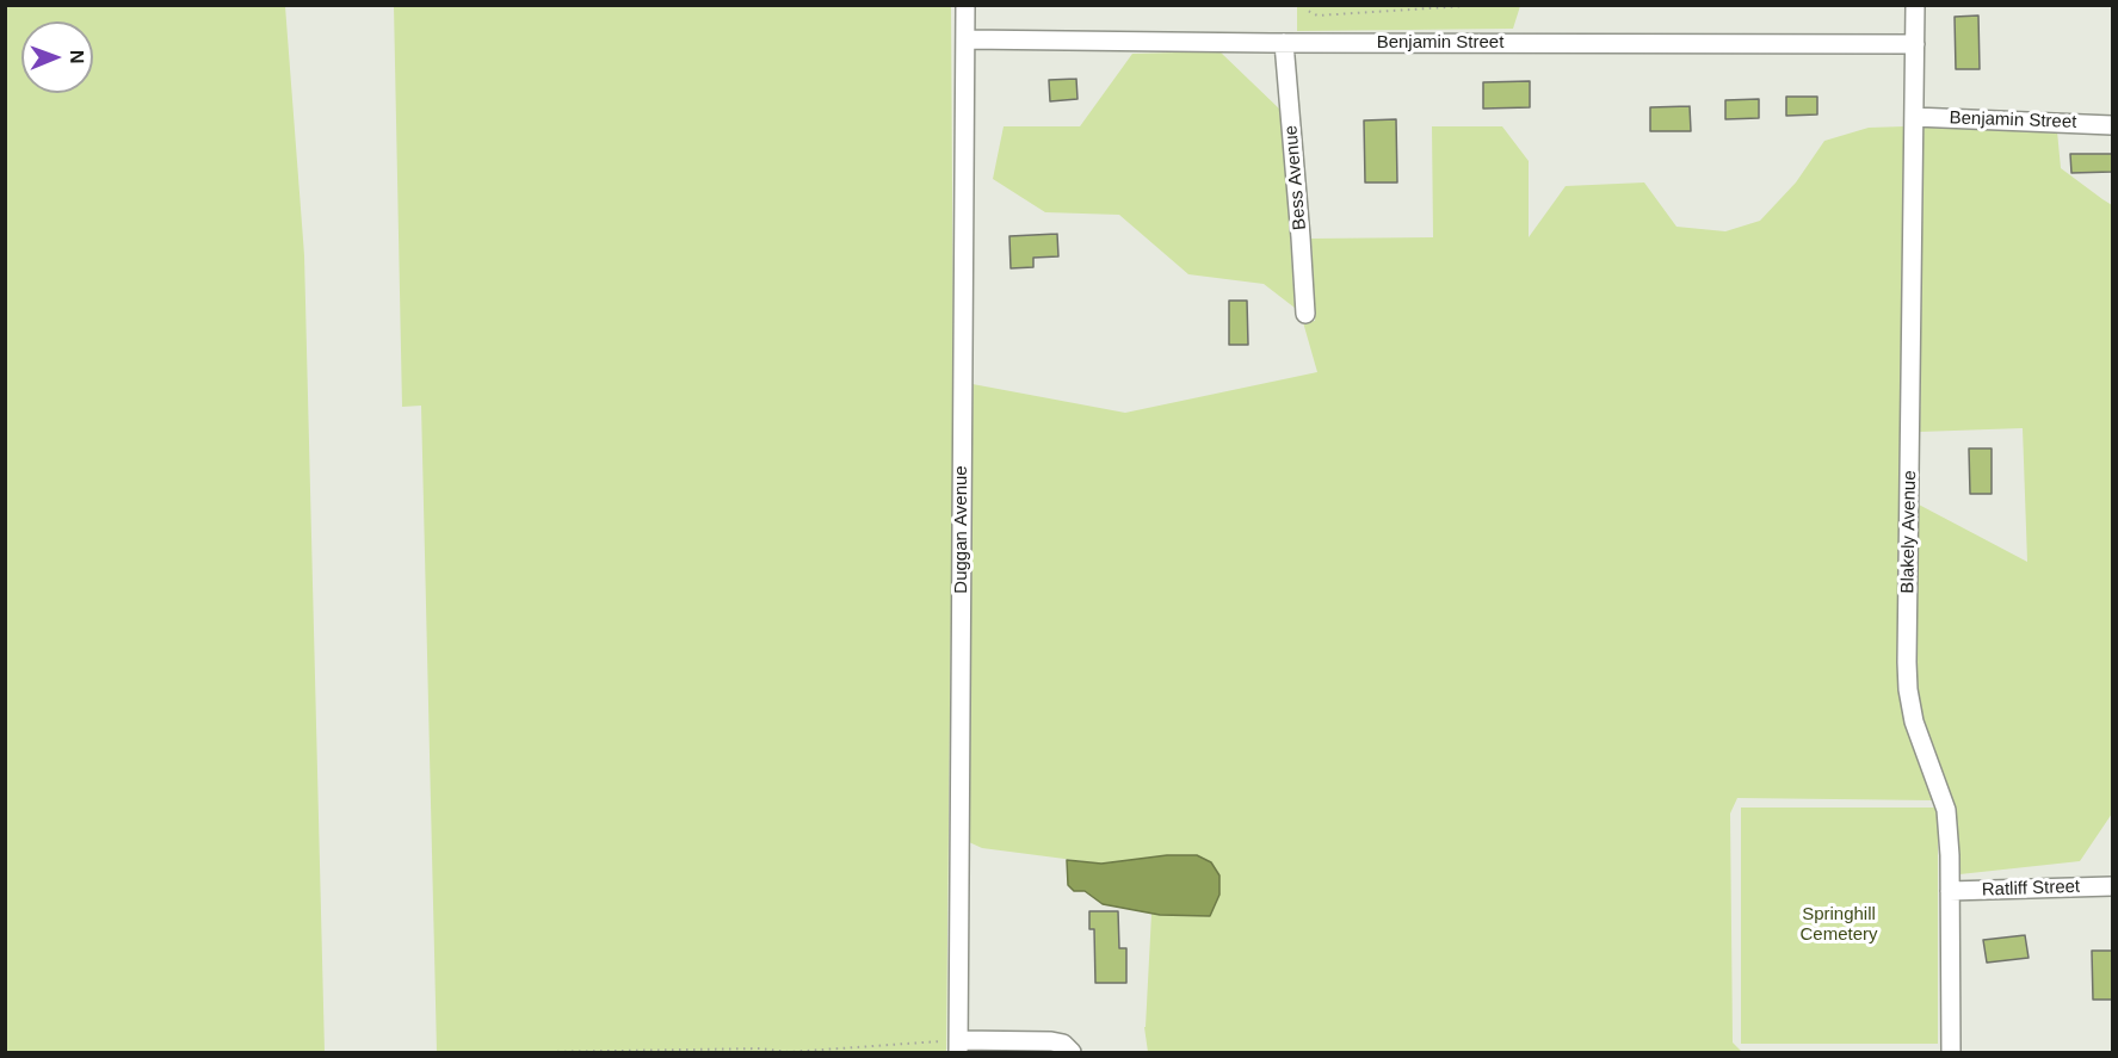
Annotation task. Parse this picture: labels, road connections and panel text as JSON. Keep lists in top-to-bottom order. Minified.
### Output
{"streets":{"street":["Benjamin Street","Bess Avenue","Duggan Avenue","Blakely Avenue","Ratliff Street"]},"crossings":[["Benjamin Street","Bess Avenue"],["Benjamin Street","Duggan Avenue"],["Benjamin Street","Blakely Avenue"],["Blakely Avenue","Ratliff Street"]],"parks":["Springhill Cemetery"],"north":"right"}
